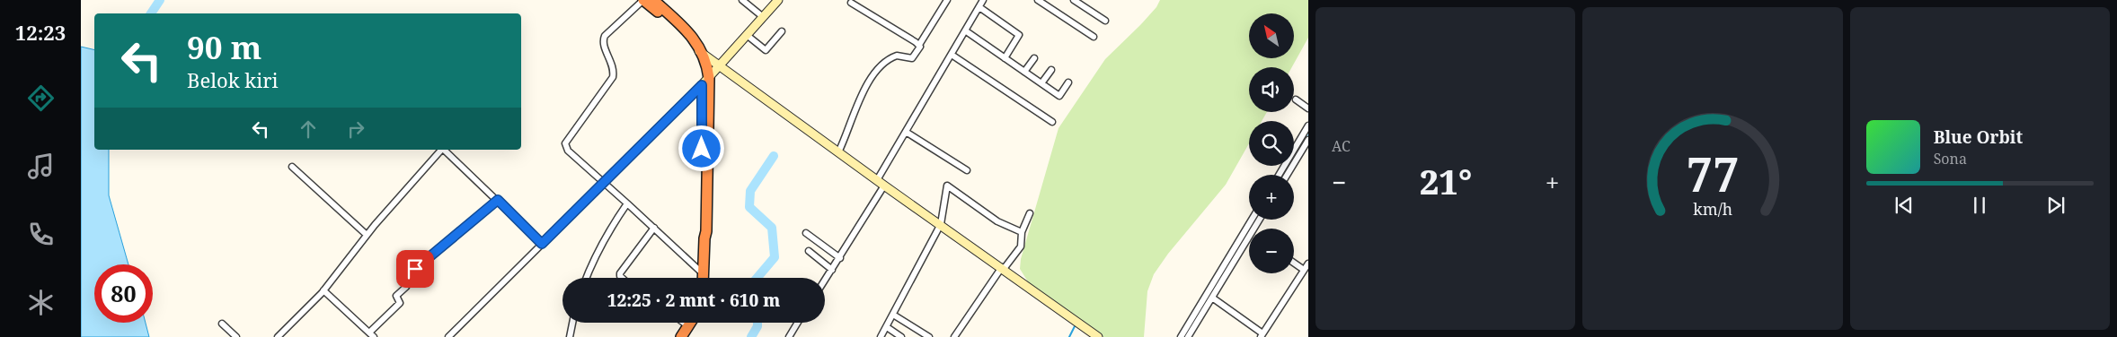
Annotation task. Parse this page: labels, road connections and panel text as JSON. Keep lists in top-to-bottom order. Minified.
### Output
{"north":"top left","page":{"tabs":"12:23","tile":"AC","map_buttons":["+","−"],"turn":["90 m","Belok kiri"],"song":["Blue Orbit","Sona"],"heat":["−","21°","+"],"limit":"80","trip":"12:25 · 2 mnt · 610 m","gauge":["77","km/h"]}}
